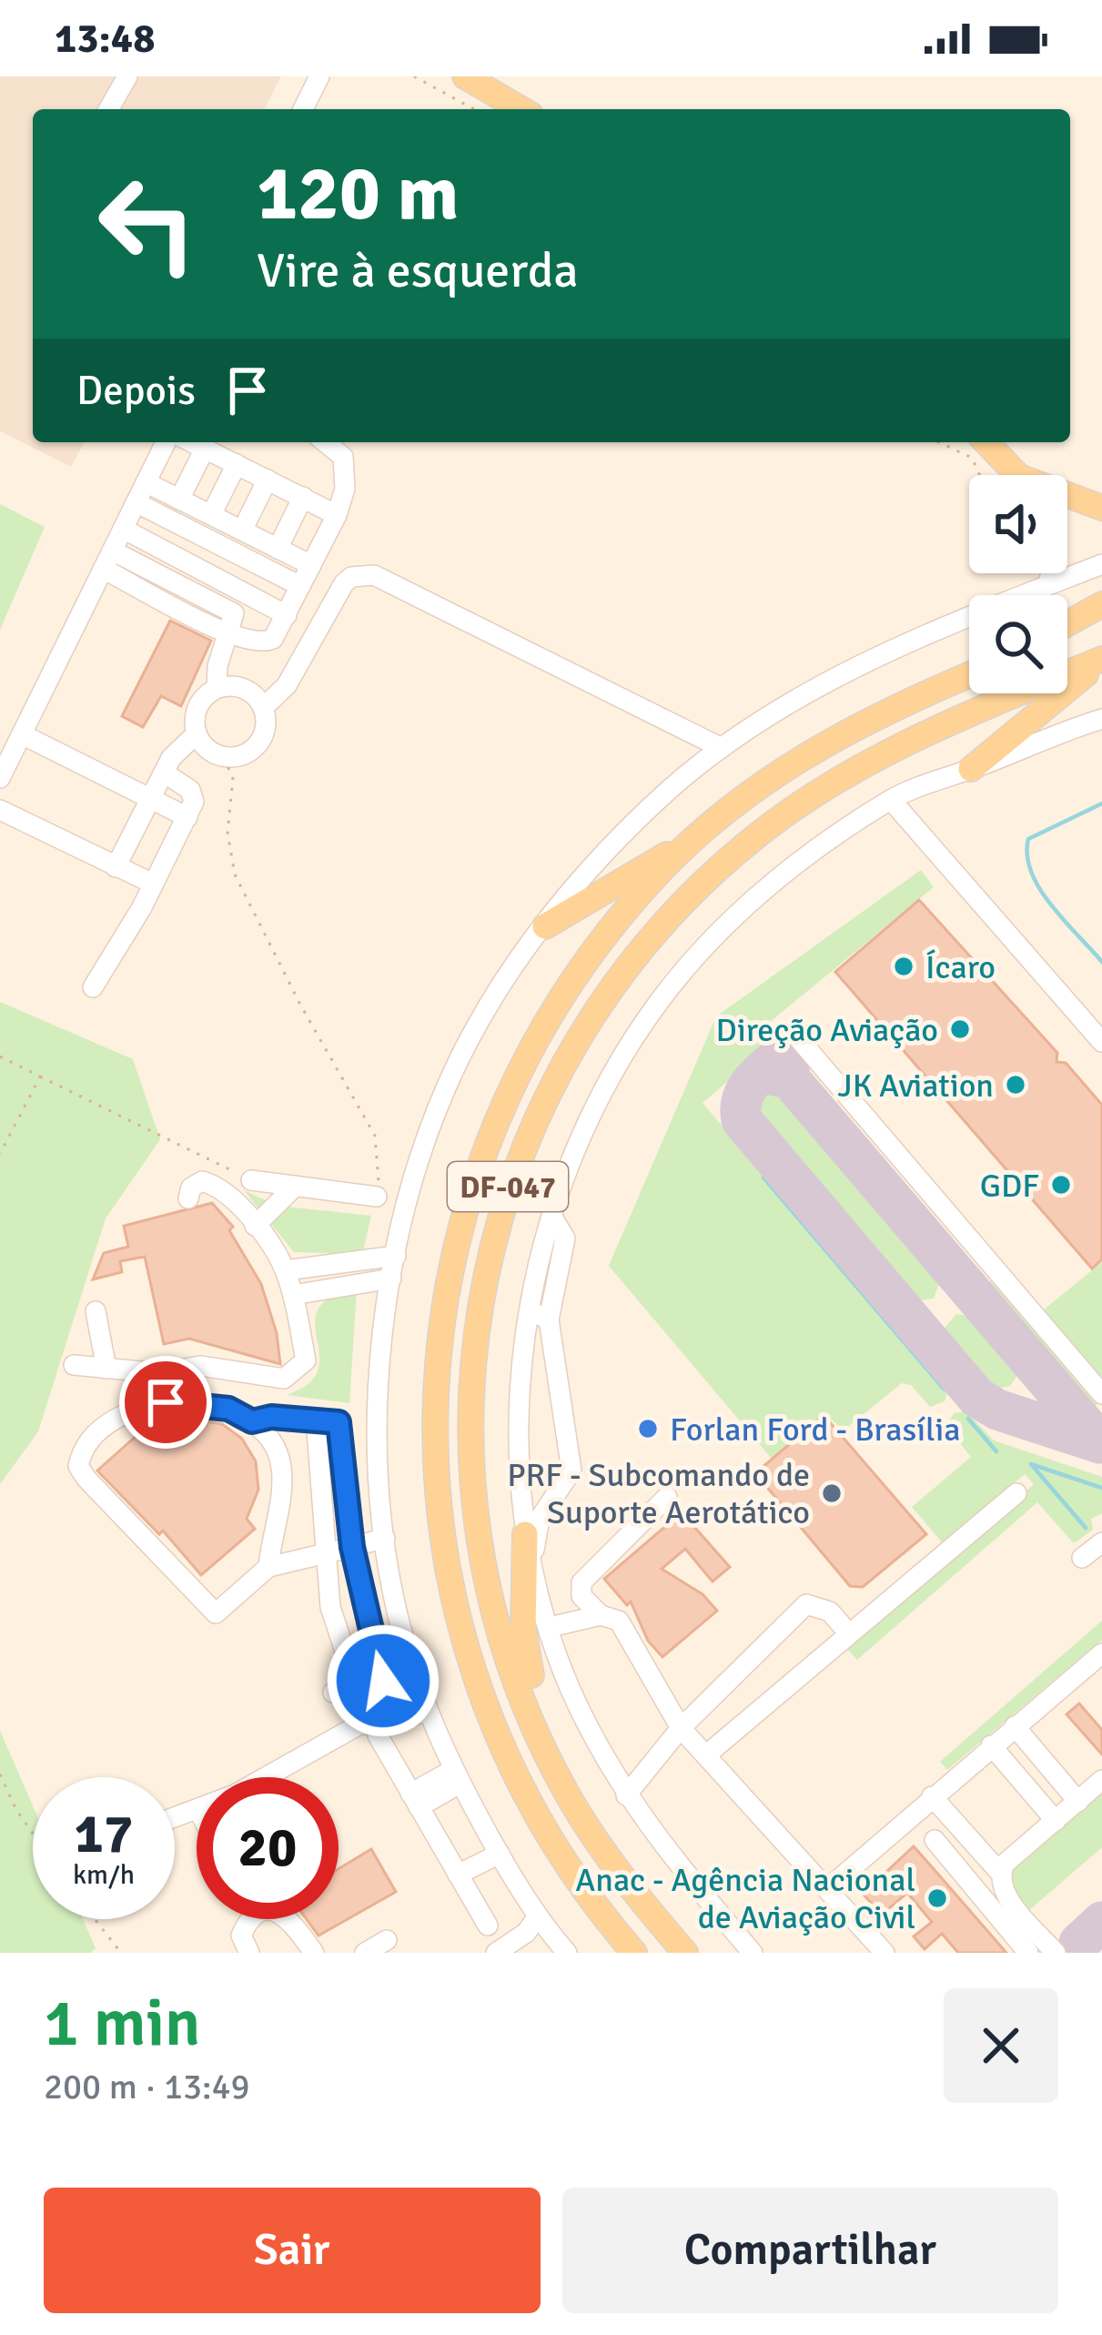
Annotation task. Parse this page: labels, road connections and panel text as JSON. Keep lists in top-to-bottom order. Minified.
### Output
{"streets":{"main road":["DF-047"]},"places":["Ícaro","Direção Aviação","JK Aviation","GDF","Forlan Ford - Brasília","PRF - Subcomando de Suporte Aerotático","Anac - Agência Nacional de Aviação Civil"],"page":{"status":"13:48","turn":["120 m","Vire à esquerda"],"then":"Depois","speed":"17 km/h","limit":"20","heading":["1 min","200 m · 13:49"],"buttons":["Sair","Compartilhar"]}}
